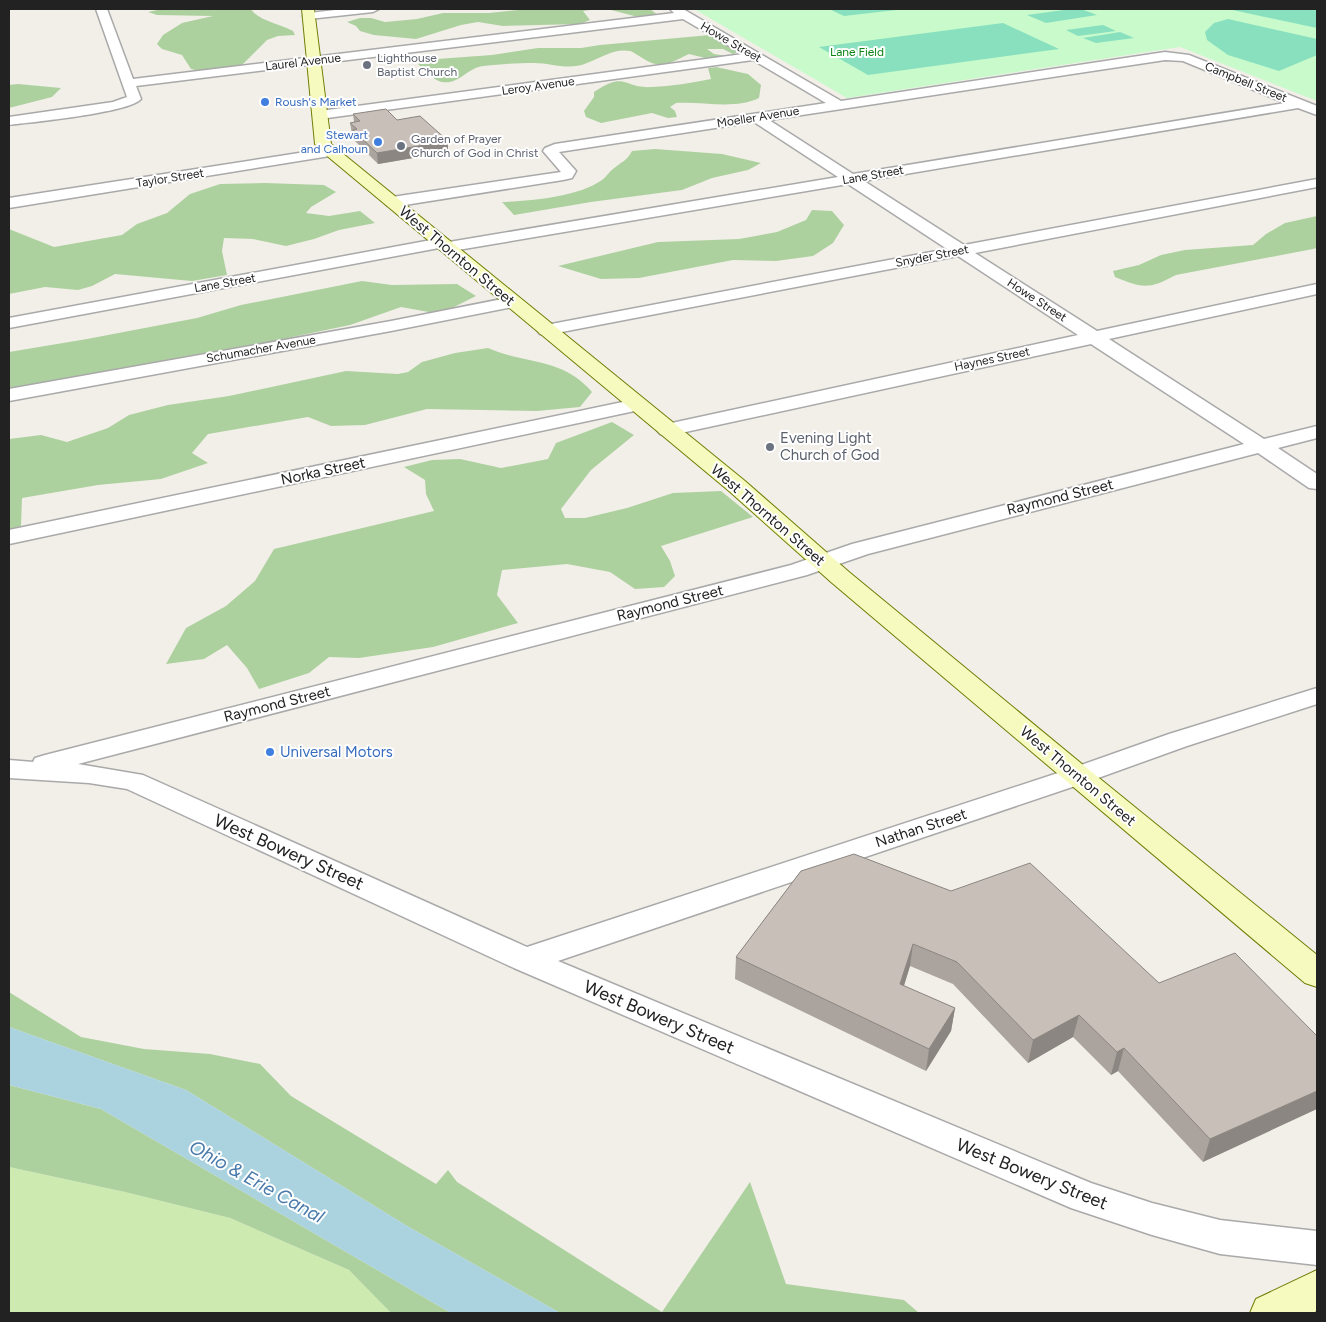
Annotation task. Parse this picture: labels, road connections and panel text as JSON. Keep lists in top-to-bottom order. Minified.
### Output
{"streets":{"main road":["West Thornton Street"],"street":["Howe Street","Laurel Avenue","Campbell Street","Leroy Avenue","Moeller Avenue","Lane Street","Taylor Street","Snyder Street","Schumacher Avenue","Haynes Street","Norka Street","Raymond Street","Nathan Street","West Bowery Street"]},"crossings":[["Howe Street","Laurel Avenue"],["Howe Street","Leroy Avenue"],["Howe Street","Moeller Avenue"],["Howe Street","Lane Street"],["Howe Street","Snyder Street"],["Howe Street","Haynes Street"],["Howe Street","Raymond Street"],["Laurel Avenue","West Thornton Street"],["Campbell Street","Moeller Avenue"],["Campbell Street","Lane Street"],["Leroy Avenue","West Thornton Street"],["Moeller Avenue","West Thornton Street"],["Lane Street","West Thornton Street"],["Taylor Street","West Thornton Street"],["West Thornton Street","Snyder Street"],["West Thornton Street","Schumacher Avenue"],["West Thornton Street","Haynes Street"],["West Thornton Street","Norka Street"],["West Thornton Street","Raymond Street"],["West Thornton Street","Nathan Street"],["Raymond Street","West Bowery Street"],["Nathan Street","West Bowery Street"]],"water":["Ohio & Erie Canal"],"parks":["Lane Field"],"places":["Lighthouse Baptist Church","Roush's Market","Stewart and Calhoun","Garden of Prayer Church of God in Christ","Evening Light Church of God","Universal Motors"]}
